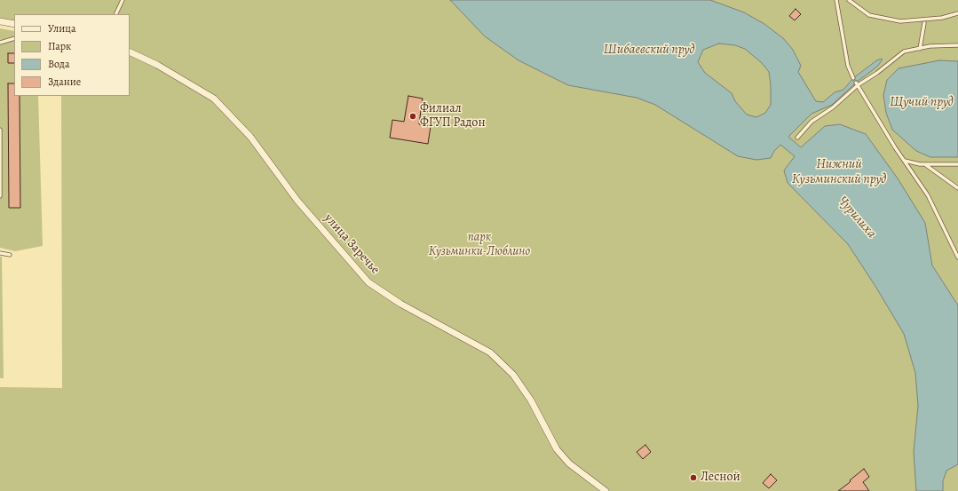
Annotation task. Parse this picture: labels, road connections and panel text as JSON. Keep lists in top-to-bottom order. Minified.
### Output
{"streets":{"street":["улица Заречье"]},"water":["Шибаевский пруд","Щучий пруд","Нижний Кузьминский пруд","Чурилиха"],"parks":["парк Кузьминки-Люблино"],"places":["Филиал ФГУП Радон","Лесной"],"legend":["Улица","Парк","Вода","Здание"]}
